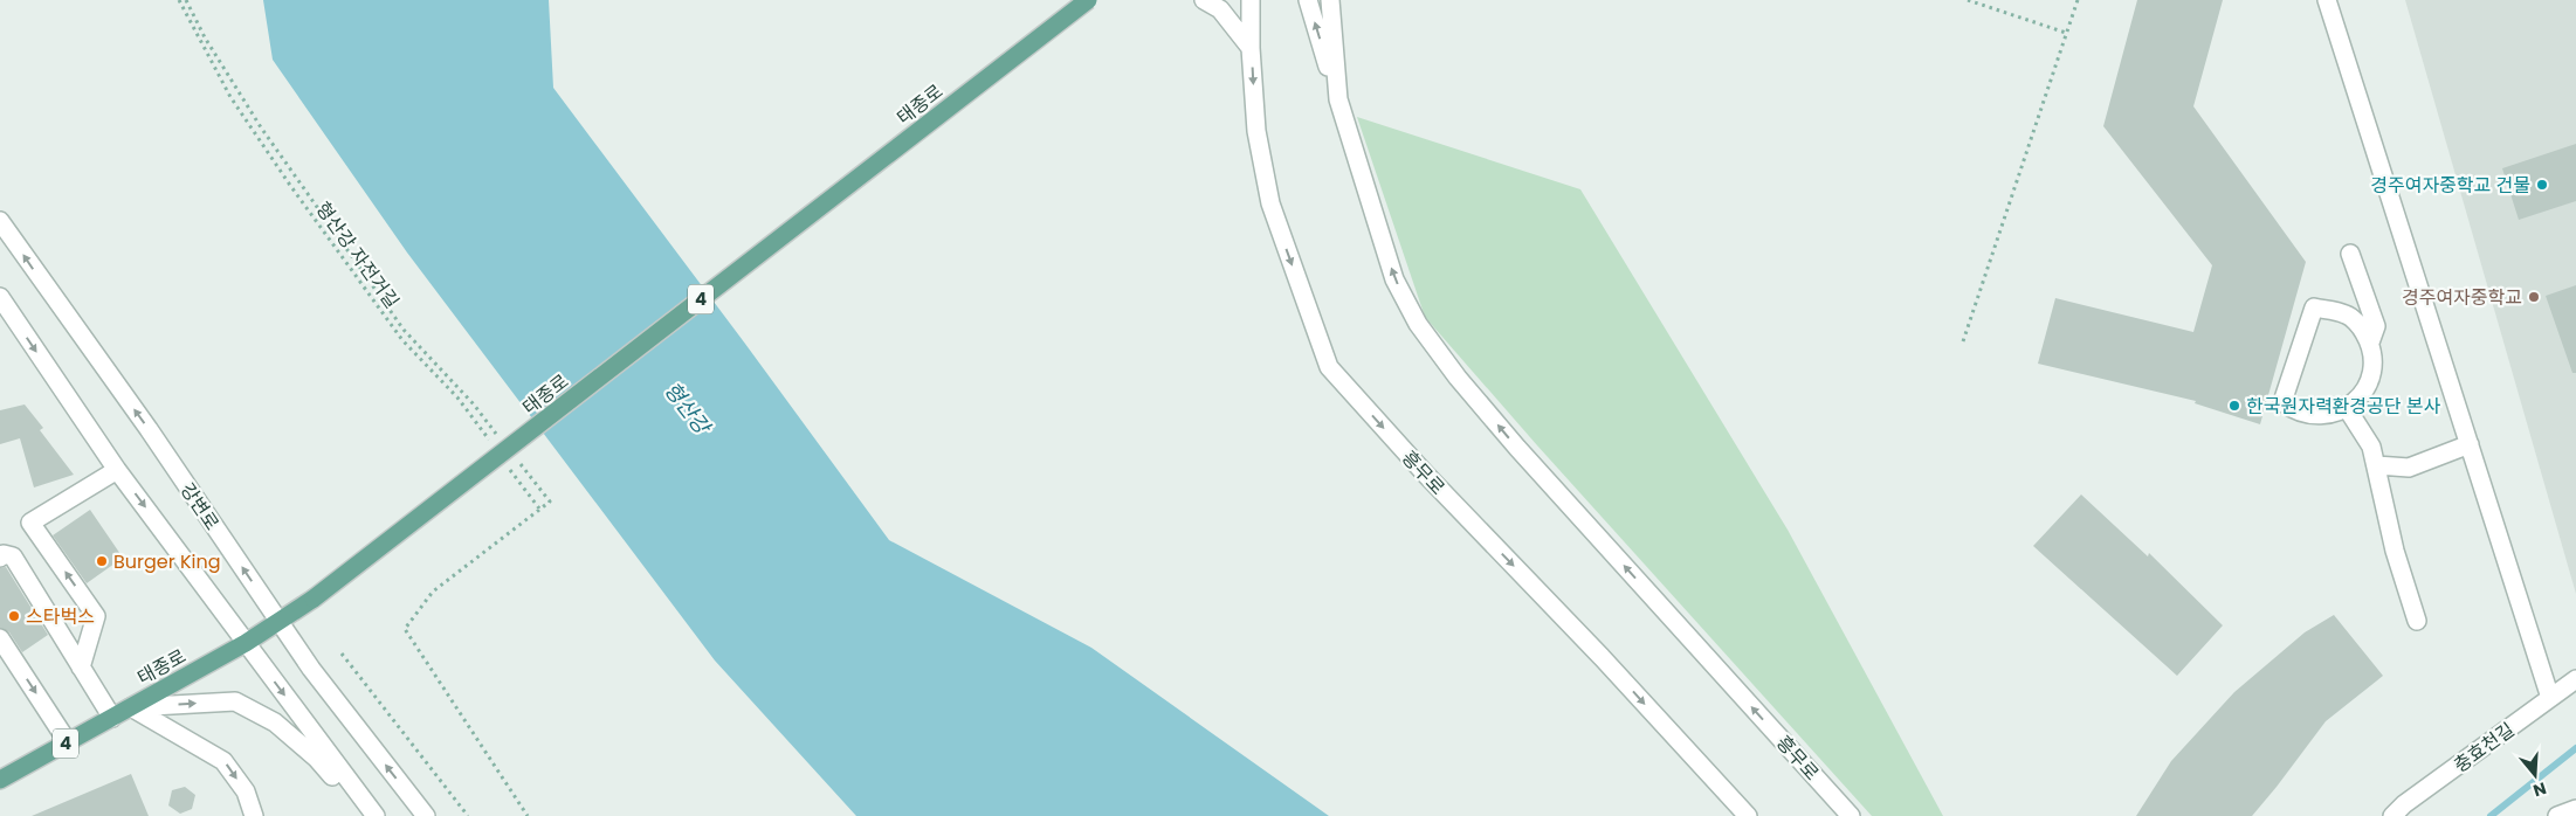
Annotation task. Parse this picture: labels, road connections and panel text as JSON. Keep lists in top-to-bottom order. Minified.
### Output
{"streets":{"main road":["태종로","4"],"street":["흥무로","강변로","충효천길"],"path":["형산강 자전거길"]},"crossings":[["태종로","강변로"]],"water":["형산강"],"places":["경주여자중학교 건물","경주여자중학교","한국원자력환경공단 본사","Burger King","스타벅스"],"north":"bottom"}
